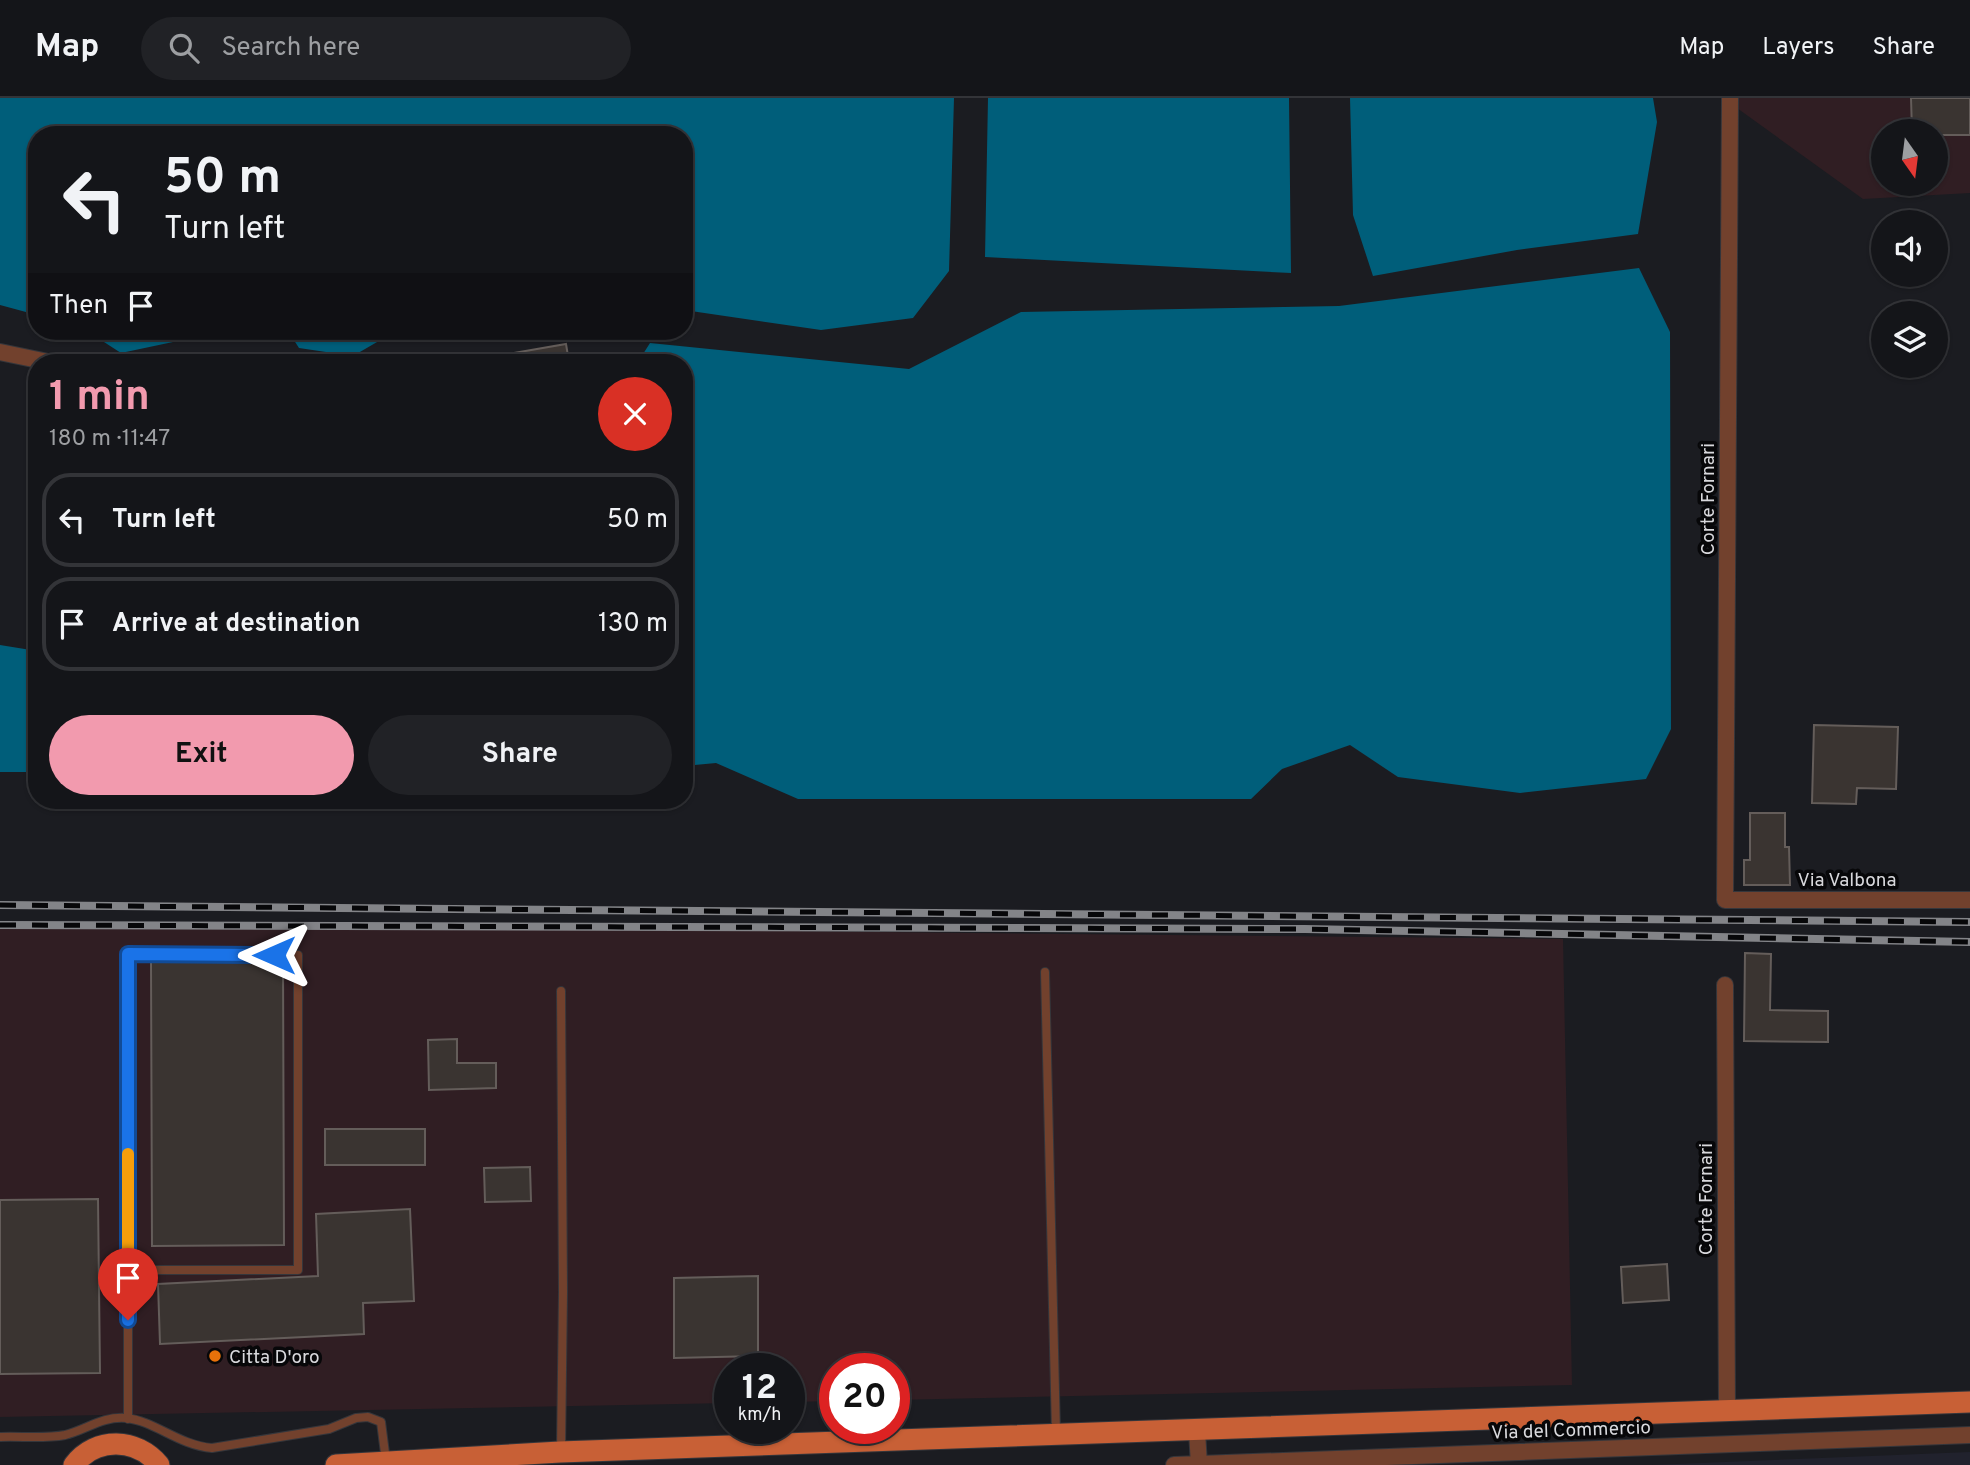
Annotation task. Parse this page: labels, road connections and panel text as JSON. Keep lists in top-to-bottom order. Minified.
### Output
{"streets":{"street":["Corte Fornari","Via Valbona","Via del Commercio"]},"crossings":[["Corte Fornari","Via Valbona"]],"places":["Citta D'oro"],"north":"bottom","page":{"header":"Map","search":"Search here","nav":["Map","Layers","Share"],"turn":["50 m","Turn left"],"then":"Then","heading":["1 min","180 m · 11:47"],"list":[{"name":"Turn left","value":"50 m"},{"name":"Arrive at destination","value":"130 m"}],"buttons":["Exit","Share"],"speed":"12 km/h","limit":"20"}}
